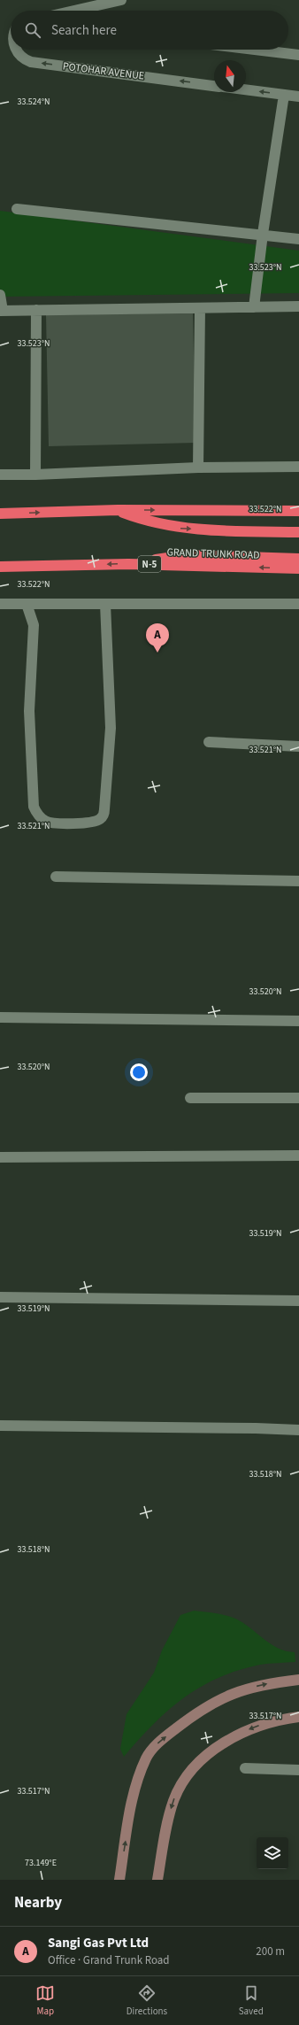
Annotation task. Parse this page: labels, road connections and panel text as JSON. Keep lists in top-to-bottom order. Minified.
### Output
{"streets":{"highway":["GRAND TRUNK ROAD","N-5"],"street":["POTOHAR AVENUE"]},"one_way":["POTOHAR AVENUE"],"north":"top","page":{"search":"Search here","pins":"A","heading":"Nearby","list":[{"mark":"A","name":"Sangi Gas Pvt Ltd","note":"Office · Grand Trunk Road","value":"200 m"}],"nav":["Map","Directions","Saved"]},"coordinates":["33.524°N","33.523°N","33.522°N","33.521°N","33.520°N","33.519°N","33.518°N","33.517°N","73.149°E"]}
